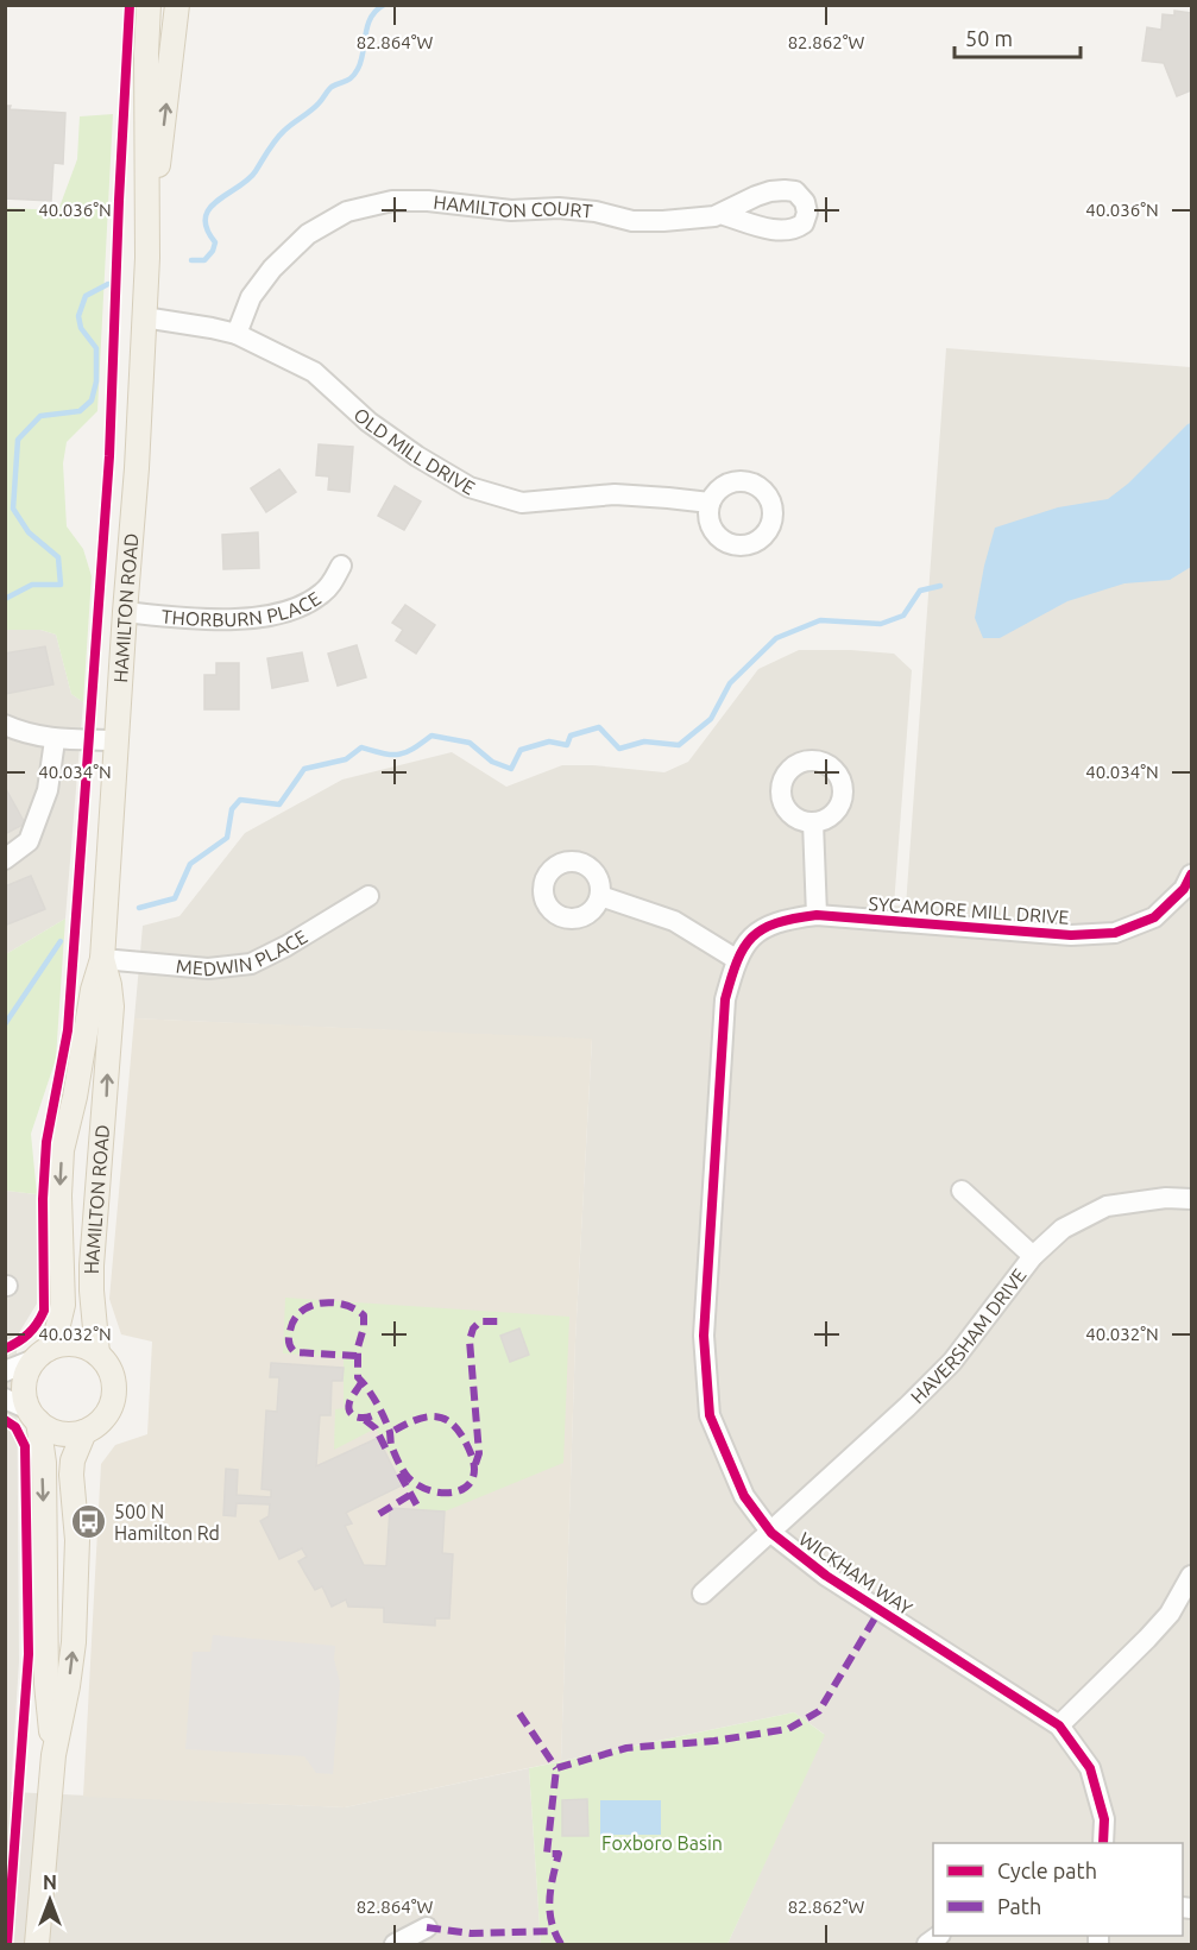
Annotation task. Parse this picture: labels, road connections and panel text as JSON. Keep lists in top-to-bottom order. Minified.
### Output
{"streets":{"main road":["HAMILTON ROAD"],"street":["HAMILTON COURT","OLD MILL DRIVE","THORBURN PLACE","SYCAMORE MILL DRIVE","MEDWIN PLACE","HAVERSHAM DRIVE","WICKHAM WAY"]},"crossings":[["HAMILTON COURT","OLD MILL DRIVE"],["OLD MILL DRIVE","HAMILTON ROAD"],["THORBURN PLACE","HAMILTON ROAD"],["HAMILTON ROAD","MEDWIN PLACE"],["SYCAMORE MILL DRIVE","WICKHAM WAY"],["HAVERSHAM DRIVE","WICKHAM WAY"]],"parks":["Foxboro Basin"],"places":{"bus stop":["500 N Hamilton Rd"]},"legend":["Cycle path","Path"],"scale_bar":"50 m","north":"top","coordinates":["82.864°W","82.862°W","40.036°N","40.034°N","40.032°N"]}
